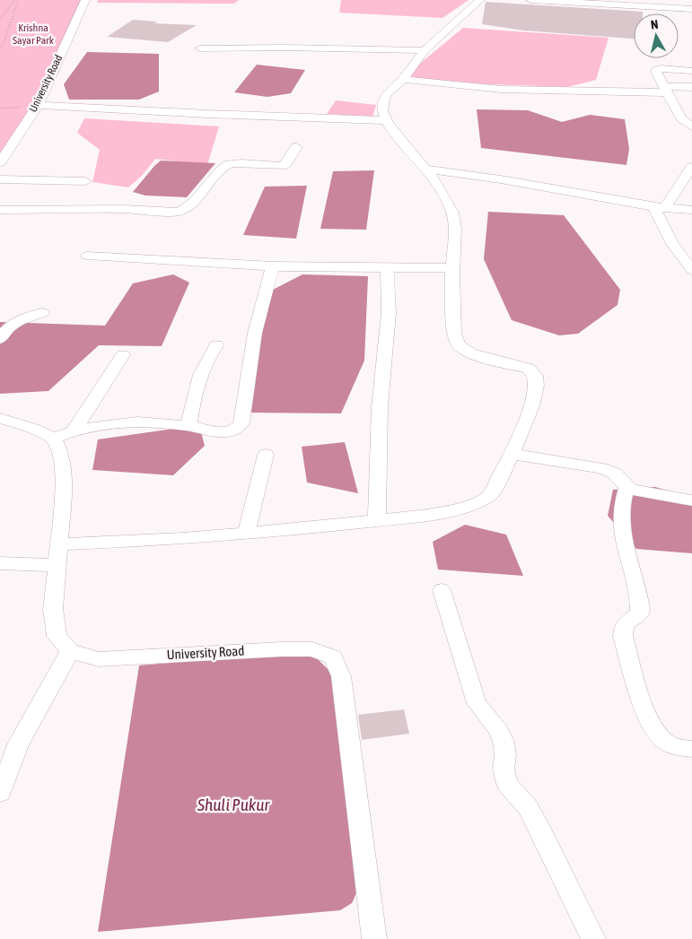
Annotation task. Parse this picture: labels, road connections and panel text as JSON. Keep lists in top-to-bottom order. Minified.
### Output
{"streets":{"street":["University Road"]},"water":["Shuli Pukur"],"parks":["Krishna Sayar Park"],"north":"top"}
